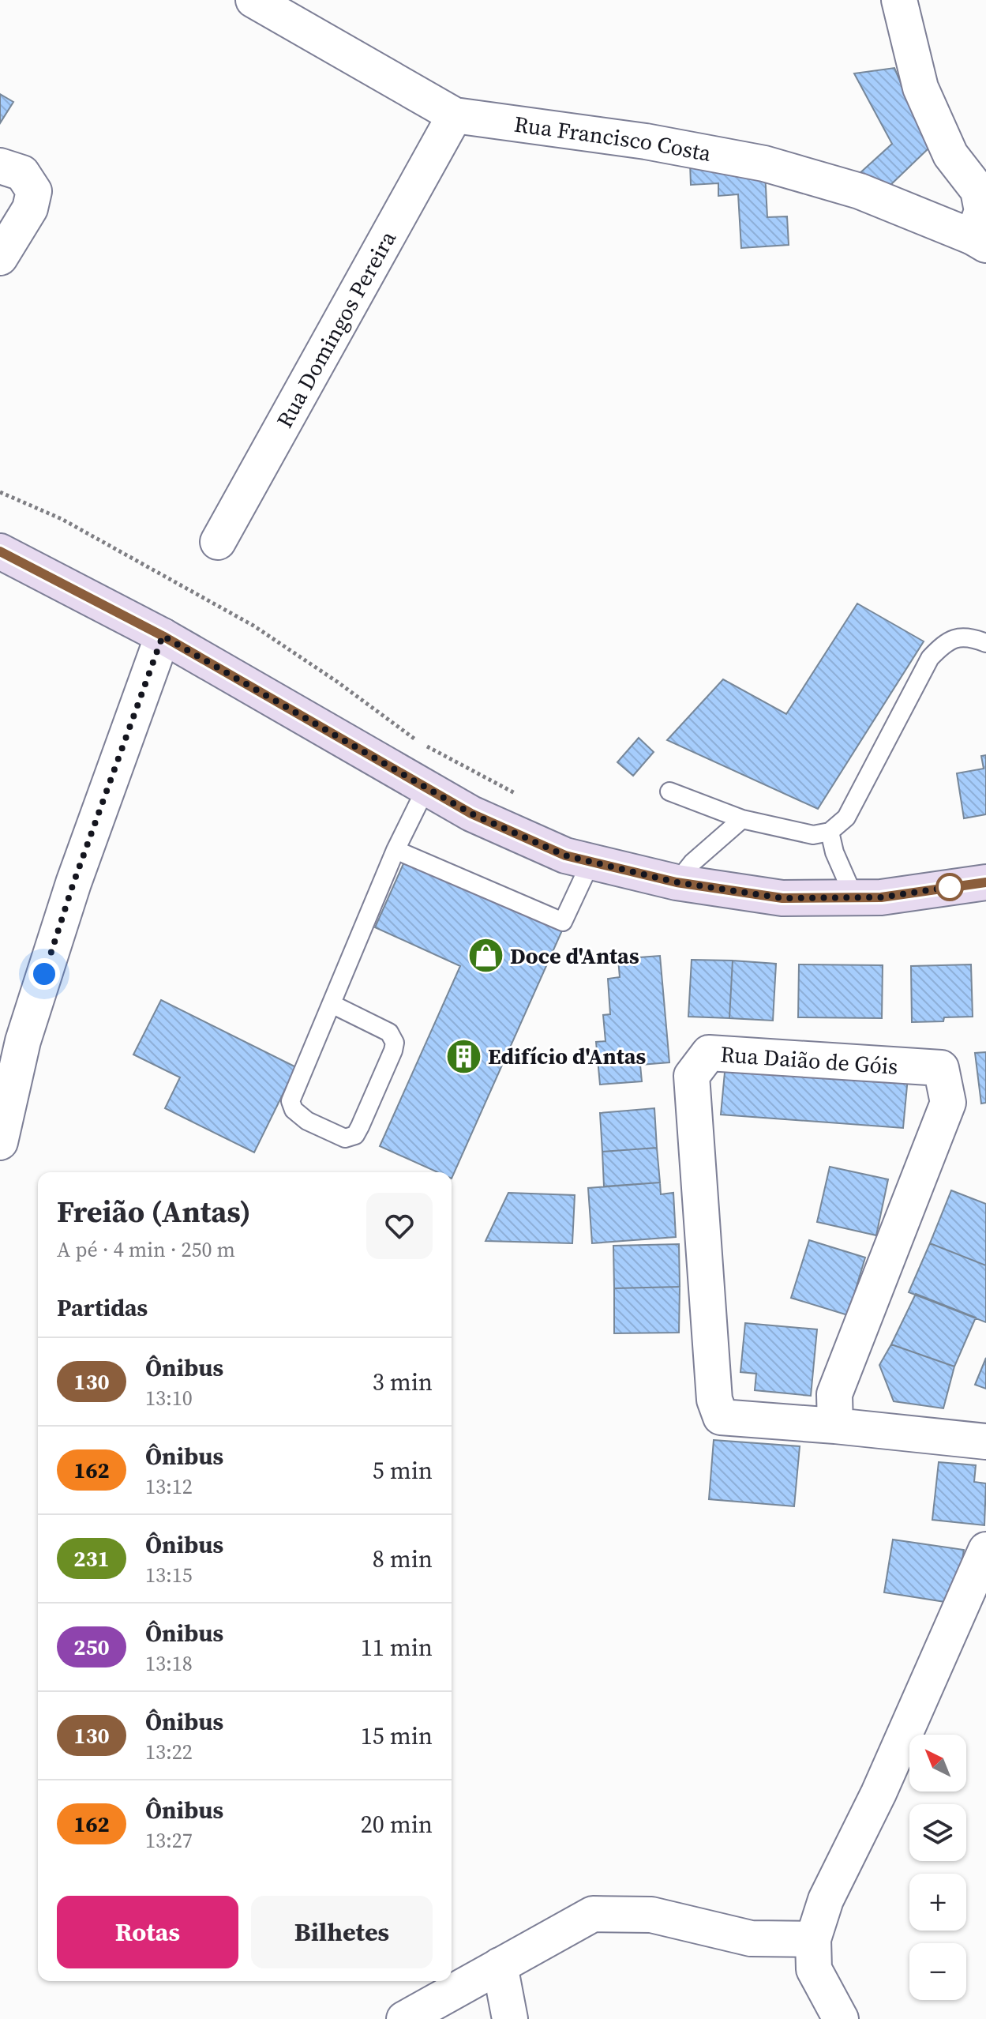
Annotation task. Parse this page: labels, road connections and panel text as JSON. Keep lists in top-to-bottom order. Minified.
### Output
{"streets":{"street":["Rua Francisco Costa","Rua Domingos Pereira","Rua Daião de Góis"]},"crossings":[["Rua Francisco Costa","Rua Domingos Pereira"]],"places":{"shop":["Doce d'Antas"],"building":["Edifício d'Antas"]},"lines":["bus line 130"],"north":"top left","page":{"heading":[["Freião (Antas)","A pé · 4 min · 250 m"],"Partidas"],"list":[{"mark":"130","name":"Ônibus","note":"13:10","value":"3 min"},{"mark":"162","name":"Ônibus","note":"13:12","value":"5 min"},{"mark":"231","name":"Ônibus","note":"13:15","value":"8 min"},{"mark":"250","name":"Ônibus","note":"13:18","value":"11 min"},{"mark":"130","name":"Ônibus","note":"13:22","value":"15 min"},{"mark":"162","name":"Ônibus","note":"13:27","value":"20 min"}],"map_buttons":["+","−"],"buttons":["Rotas","Bilhetes"]}}
